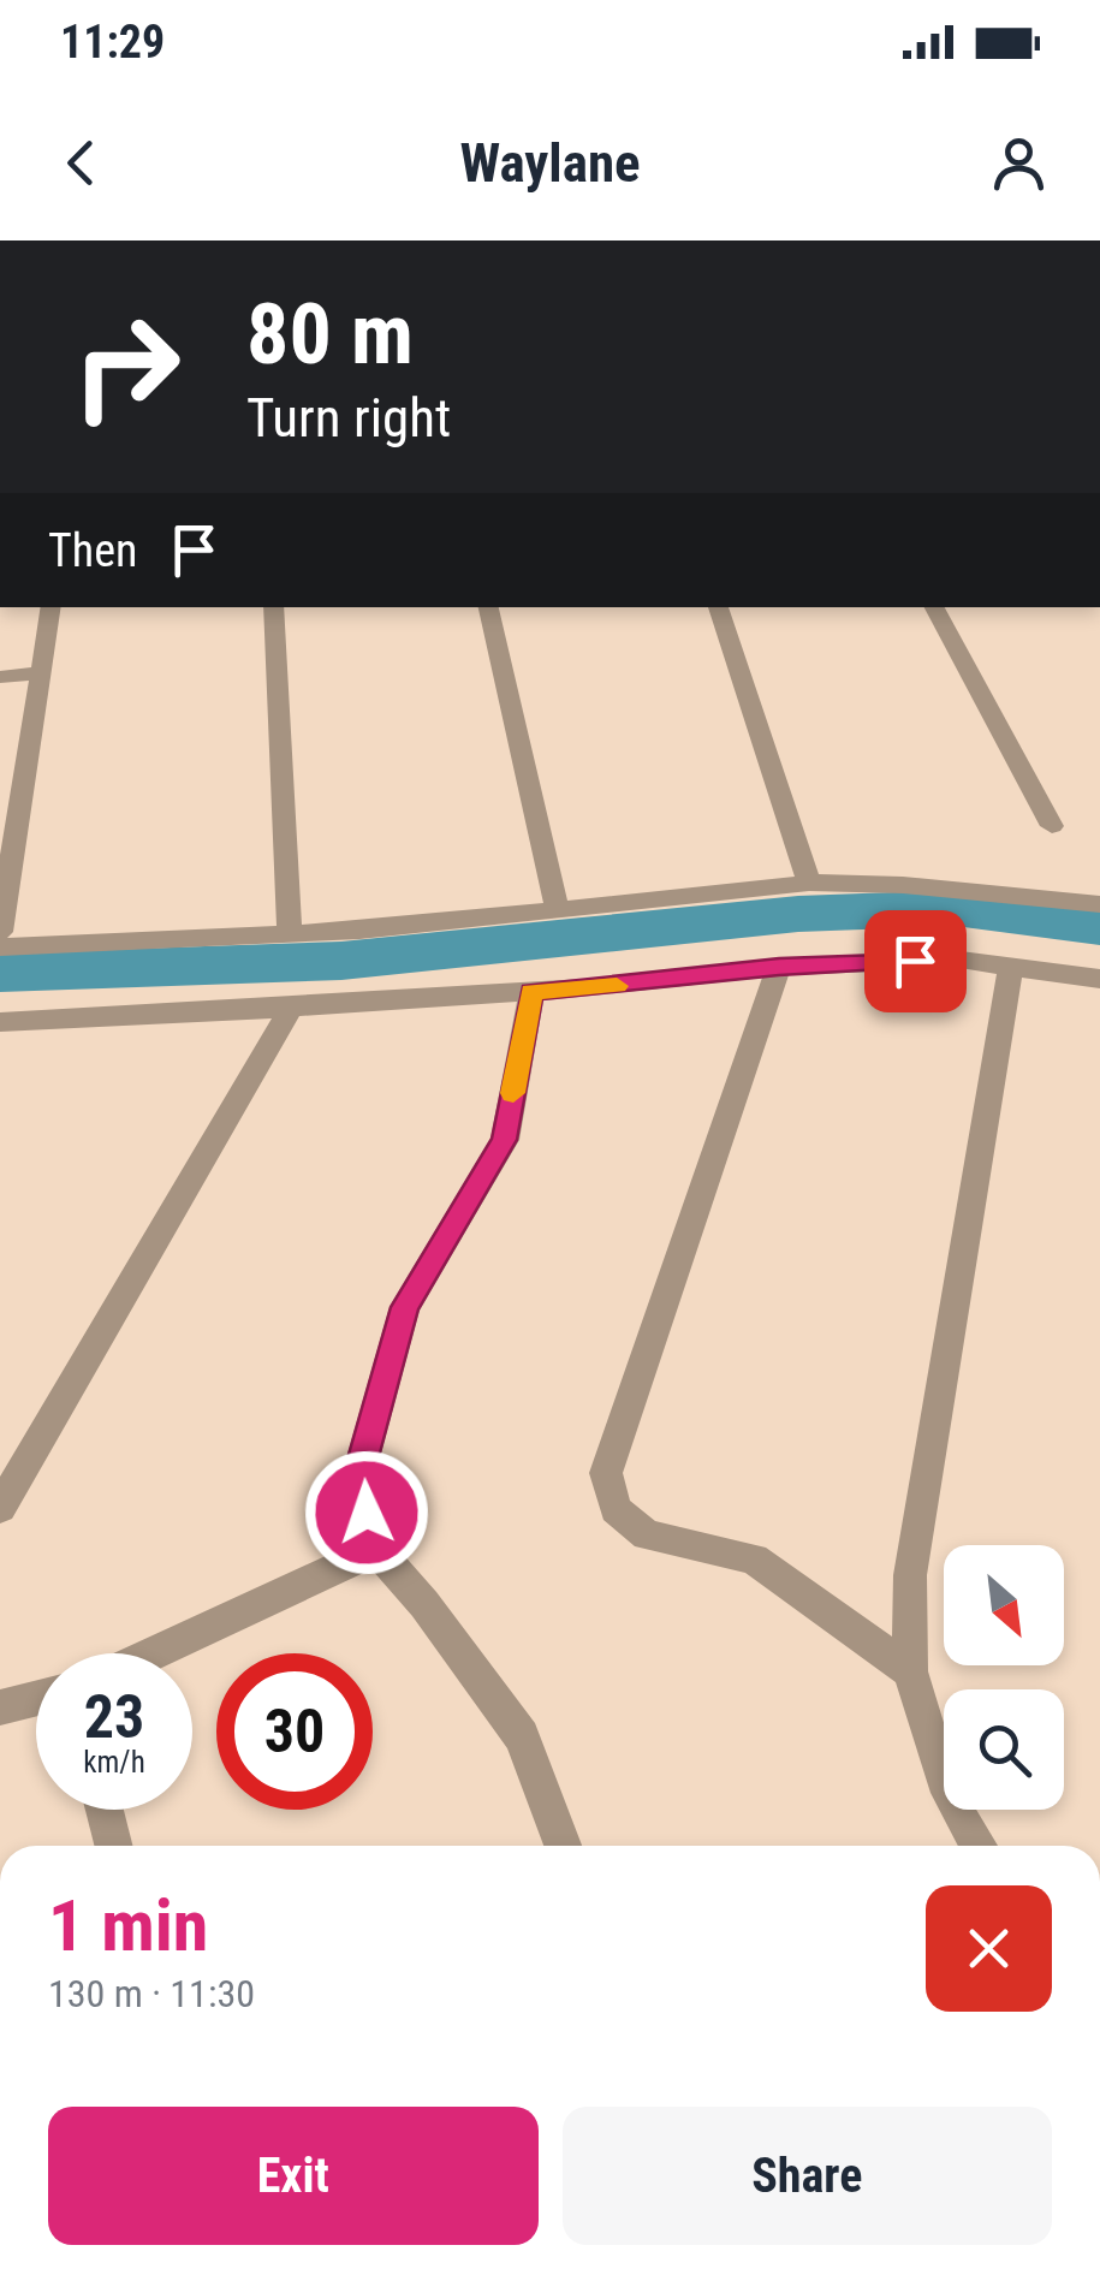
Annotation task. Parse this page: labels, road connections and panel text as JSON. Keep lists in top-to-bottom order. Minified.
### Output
{"north":"bottom right","page":{"status":"11:29","header":"Waylane","turn":["80 m","Turn right"],"then":"Then","speed":"23 km/h","limit":"30","heading":["1 min","130 m · 11:30"],"buttons":["Exit","Share"]}}
